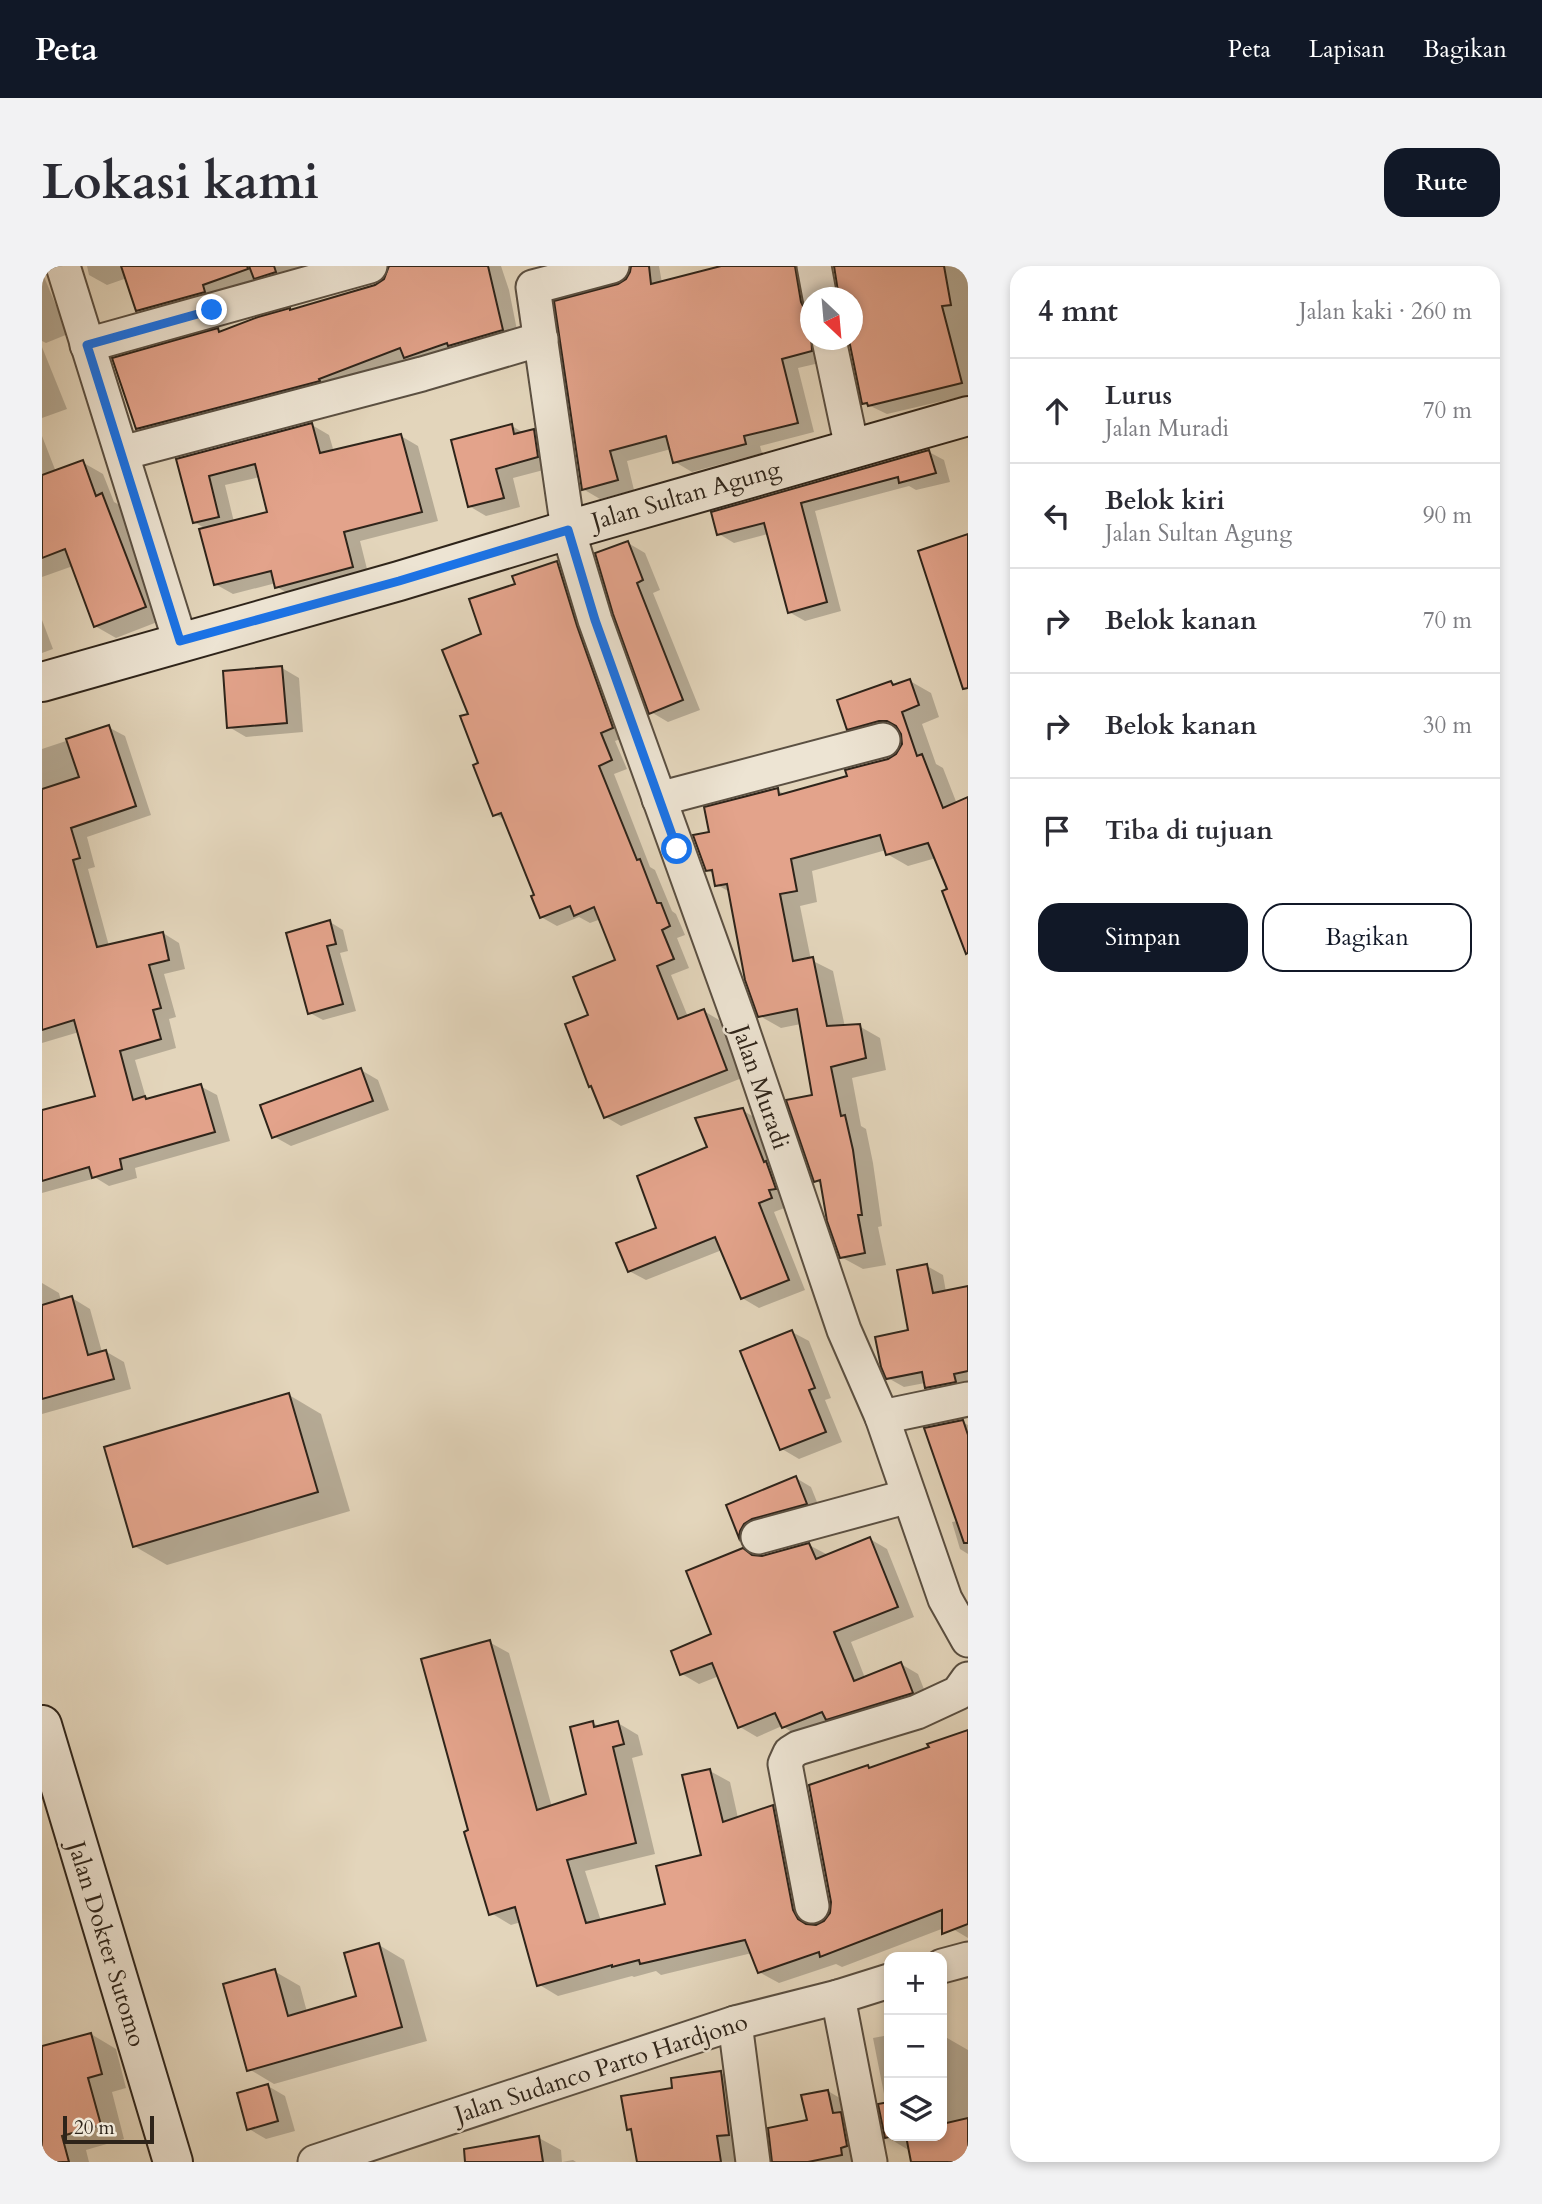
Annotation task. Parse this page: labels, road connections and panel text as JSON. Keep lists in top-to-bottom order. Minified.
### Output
{"streets":{"main road":["Jalan Sultan Agung","Jalan Dokter Sutomo"],"street":["Jalan Muradi","Jalan Sudanco Parto Hardjono"]},"crossings":[["Jalan Sultan Agung","Jalan Muradi"]],"scale_bar":"20 m","north":"bottom right","page":{"header":"Peta","nav":["Peta","Lapisan","Bagikan"],"buttons":["Rute",["Simpan","Bagikan"]],"title":"Lokasi kami","heading":["4 mnt","Jalan kaki · 260 m"],"list":[["Lurus","Jalan Muradi","70 m"],["Belok kiri","Jalan Sultan Agung","90 m"],["Belok kanan","70 m"],["Belok kanan","30 m"],"Tiba di tujuan"],"map_buttons":["+","−"],"scale":"20 m"}}
